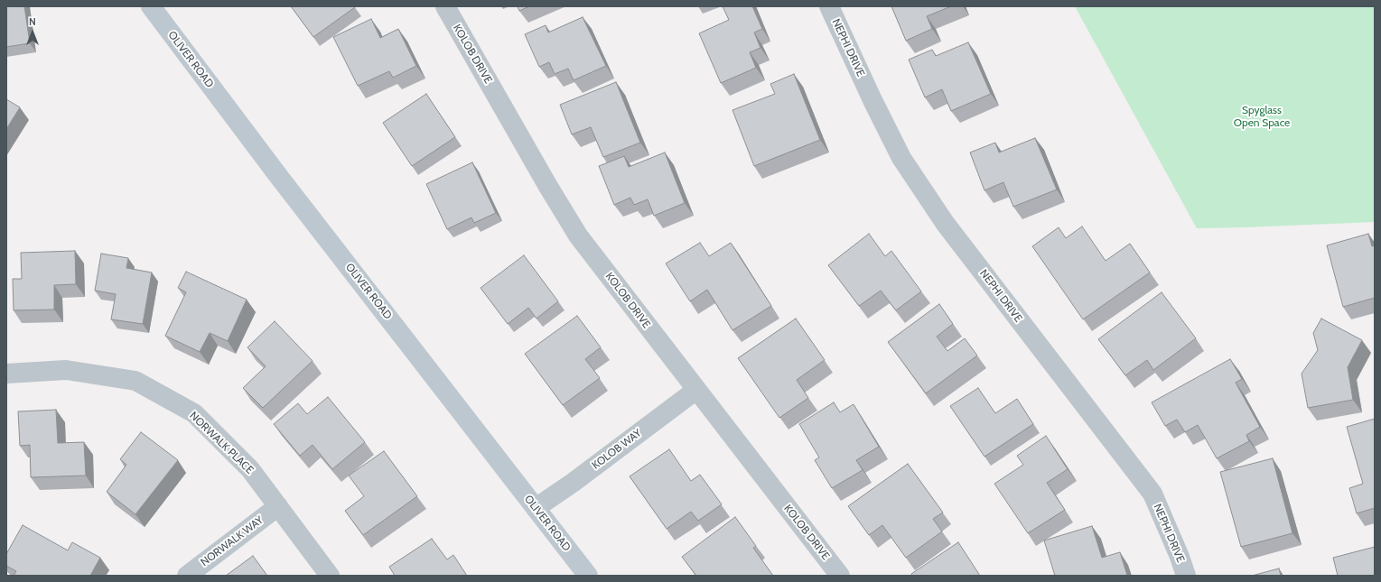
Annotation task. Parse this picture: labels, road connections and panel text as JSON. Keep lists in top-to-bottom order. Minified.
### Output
{"streets":{"street":["NEPHI DRIVE","KOLOB DRIVE","OLIVER ROAD","NORWALK PLACE","KOLOB WAY","NORWALK WAY"]},"crossings":[["KOLOB DRIVE","KOLOB WAY"],["OLIVER ROAD","KOLOB WAY"],["NORWALK PLACE","NORWALK WAY"]],"parks":["Spyglass Open Space"],"north":"top"}
